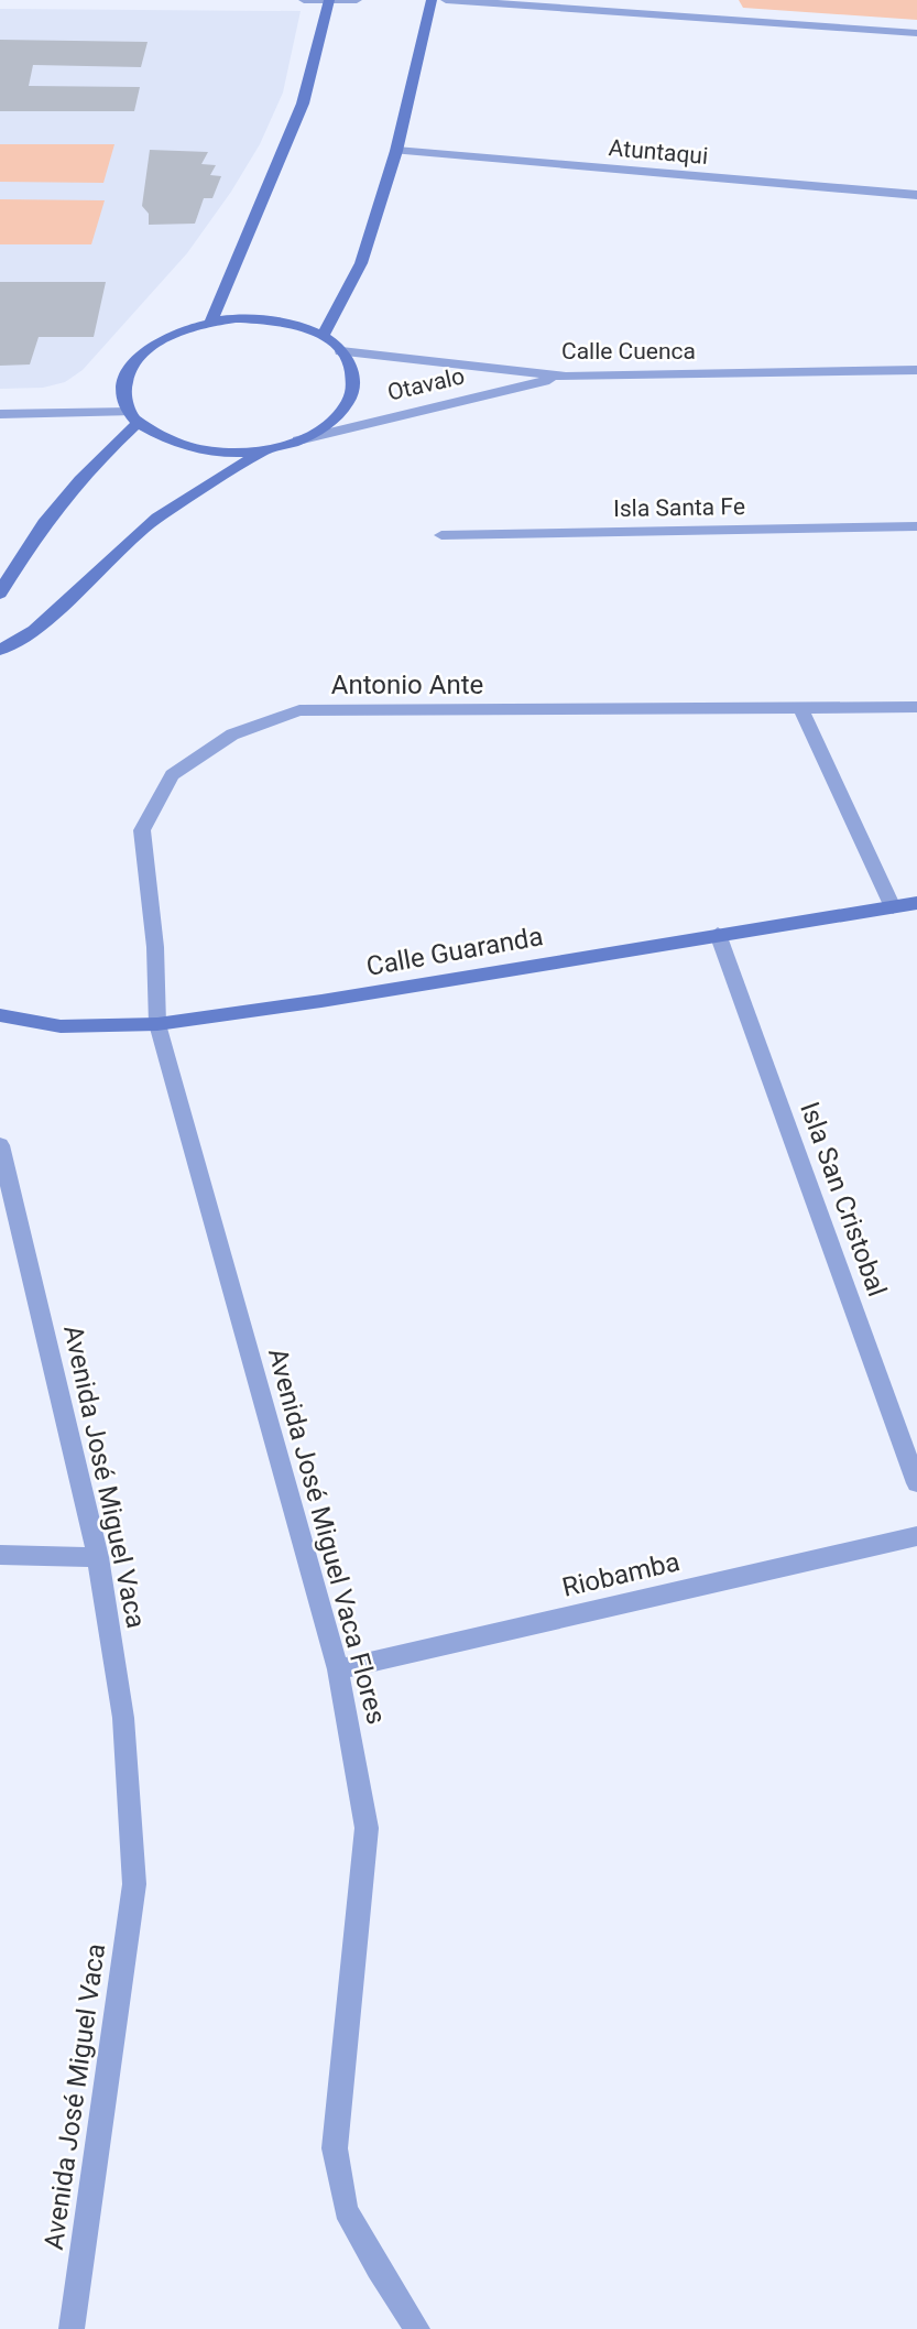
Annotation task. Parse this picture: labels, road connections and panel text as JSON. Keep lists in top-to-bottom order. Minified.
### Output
{"streets":{"street":["Atuntaqui","Calle Cuenca","Otavalo","Isla Santa Fe","Antonio Ante","Calle Guaranda","Isla San Cristobal","Avenida José Miguel Vaca","Avenida José Miguel Vaca Flores","Riobamba"]},"crossings":[["Calle Cuenca","Otavalo"],["Antonio Ante","Calle Guaranda"],["Antonio Ante","Avenida José Miguel Vaca Flores"],["Calle Guaranda","Isla San Cristobal"],["Calle Guaranda","Avenida José Miguel Vaca Flores"],["Avenida José Miguel Vaca Flores","Riobamba"]]}
